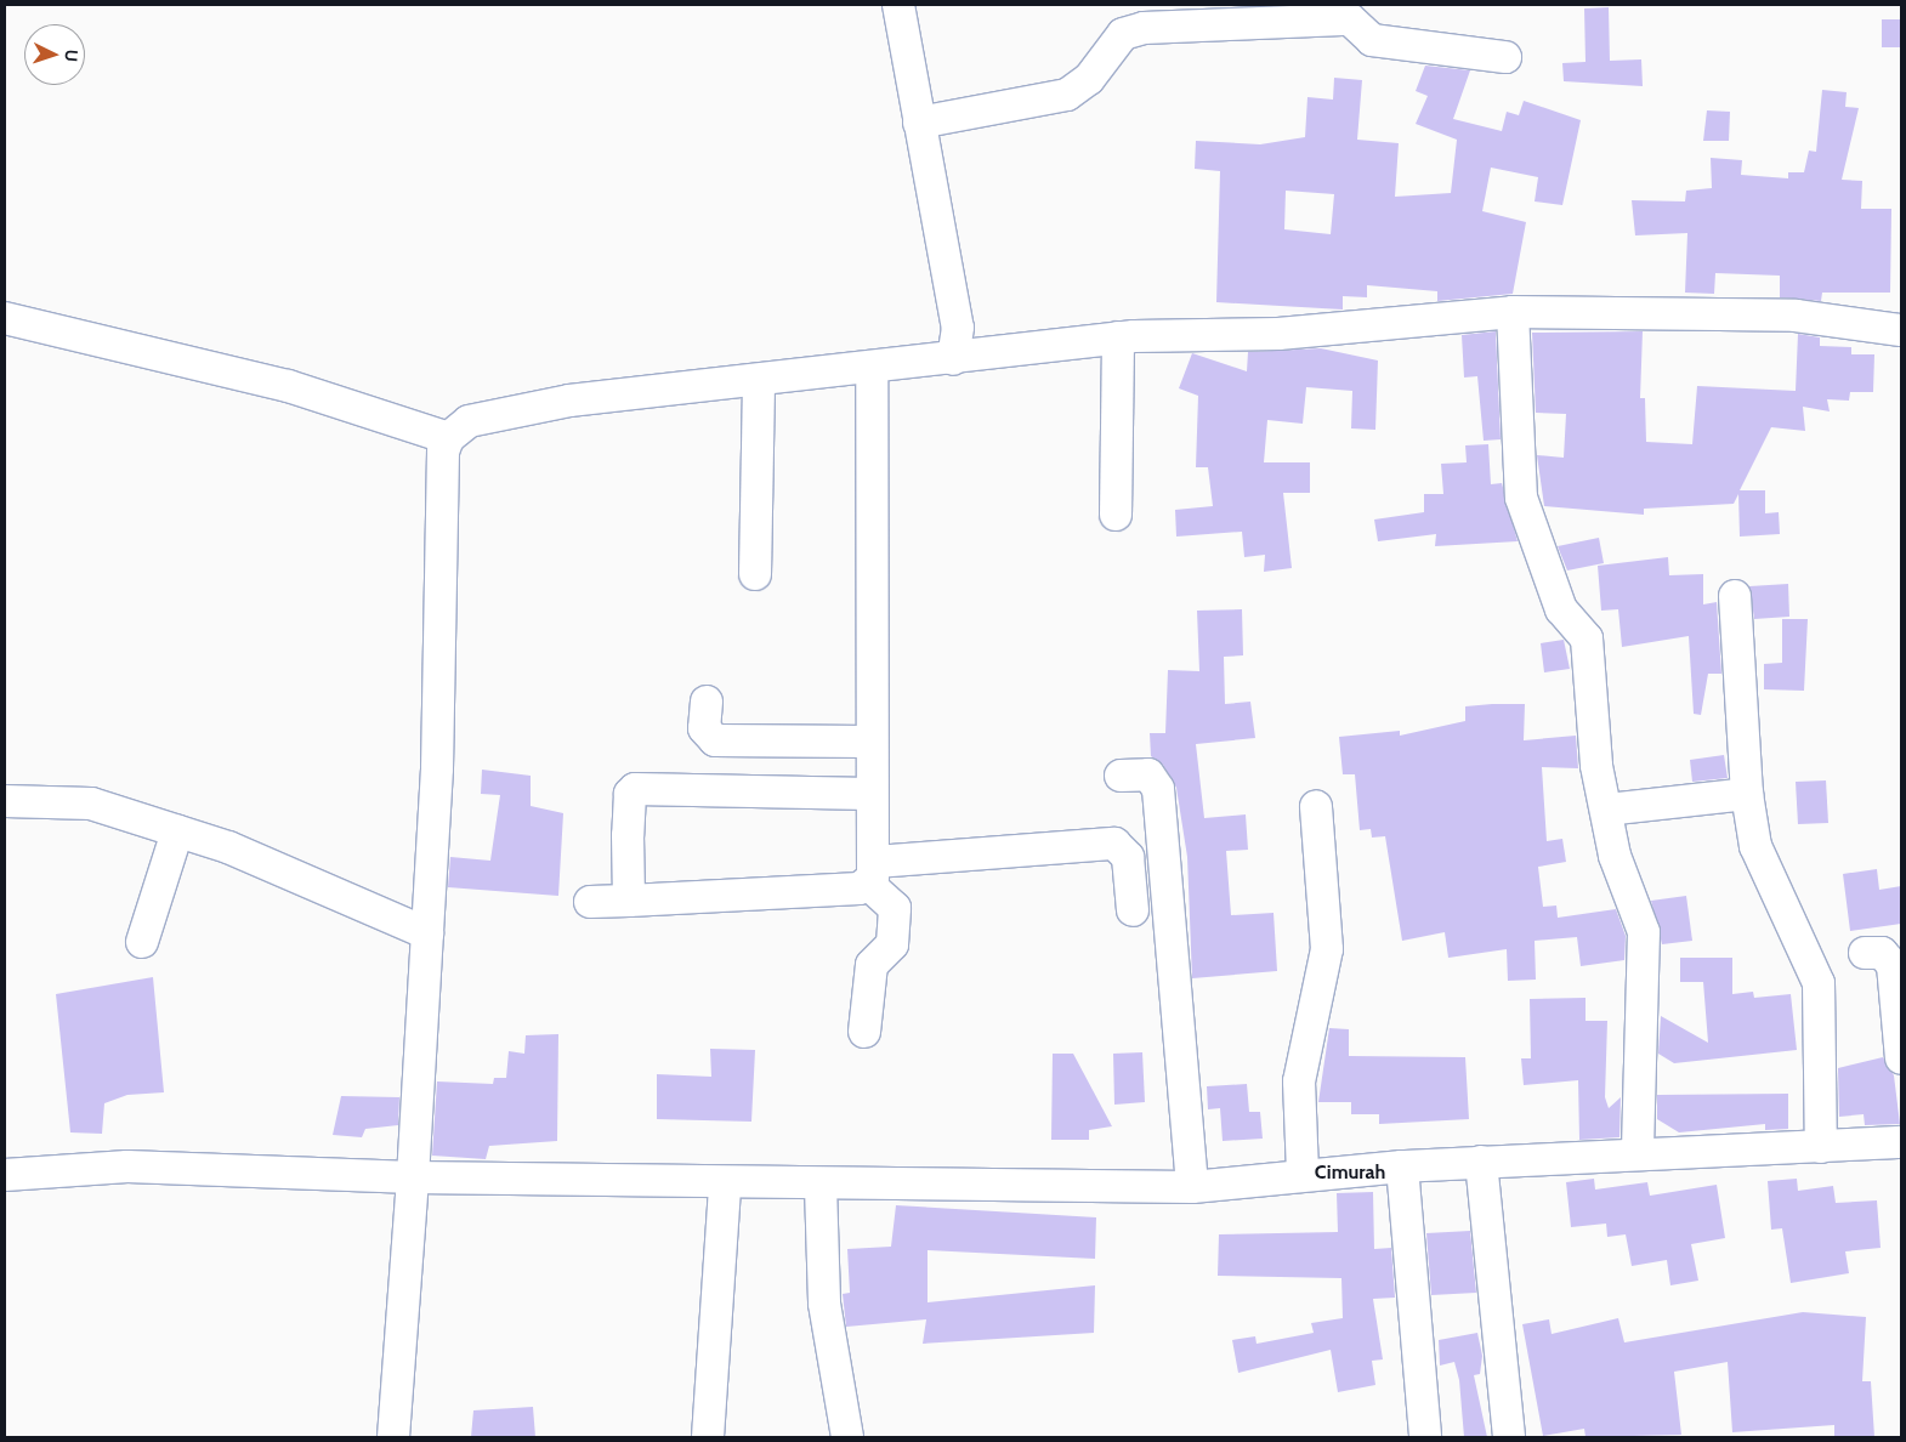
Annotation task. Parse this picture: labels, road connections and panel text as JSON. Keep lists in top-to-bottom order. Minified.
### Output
{"districts":["Cimurah"],"north":"right"}
